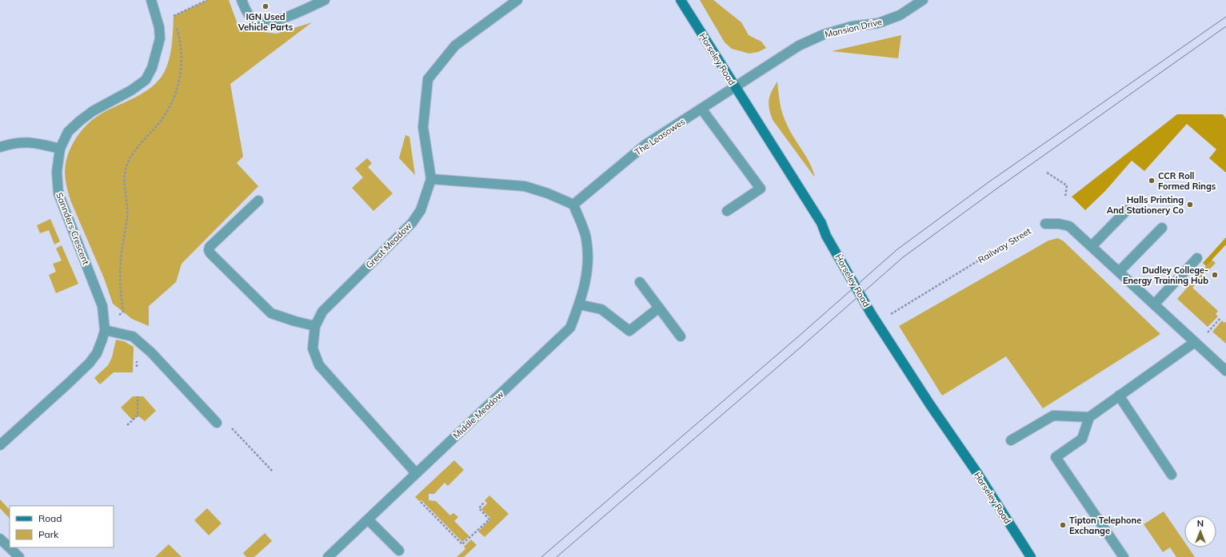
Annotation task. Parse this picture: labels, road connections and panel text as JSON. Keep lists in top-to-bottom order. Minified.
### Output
{"streets":{"street":["Mansion Drive","Horseley Road","The Leasowes","Sannders Crescent","Great Meadow","Middle Meadow"],"path":["Railway Street"]},"crossings":[["Mansion Drive","Horseley Road"],["Mansion Drive","The Leasowes"],["Horseley Road","The Leasowes"],["Horseley Road","Railway Street"],["The Leasowes","Middle Meadow"],["Great Meadow","Middle Meadow"]],"places":["IGN Used Vehicle Parts","CCR Roll Formed Rings","Halls Printing And Stationery Co","Dudley College- Energy Training Hub","Tipton Telephone Exchange"],"legend":["Road","Park"],"north":"top"}
